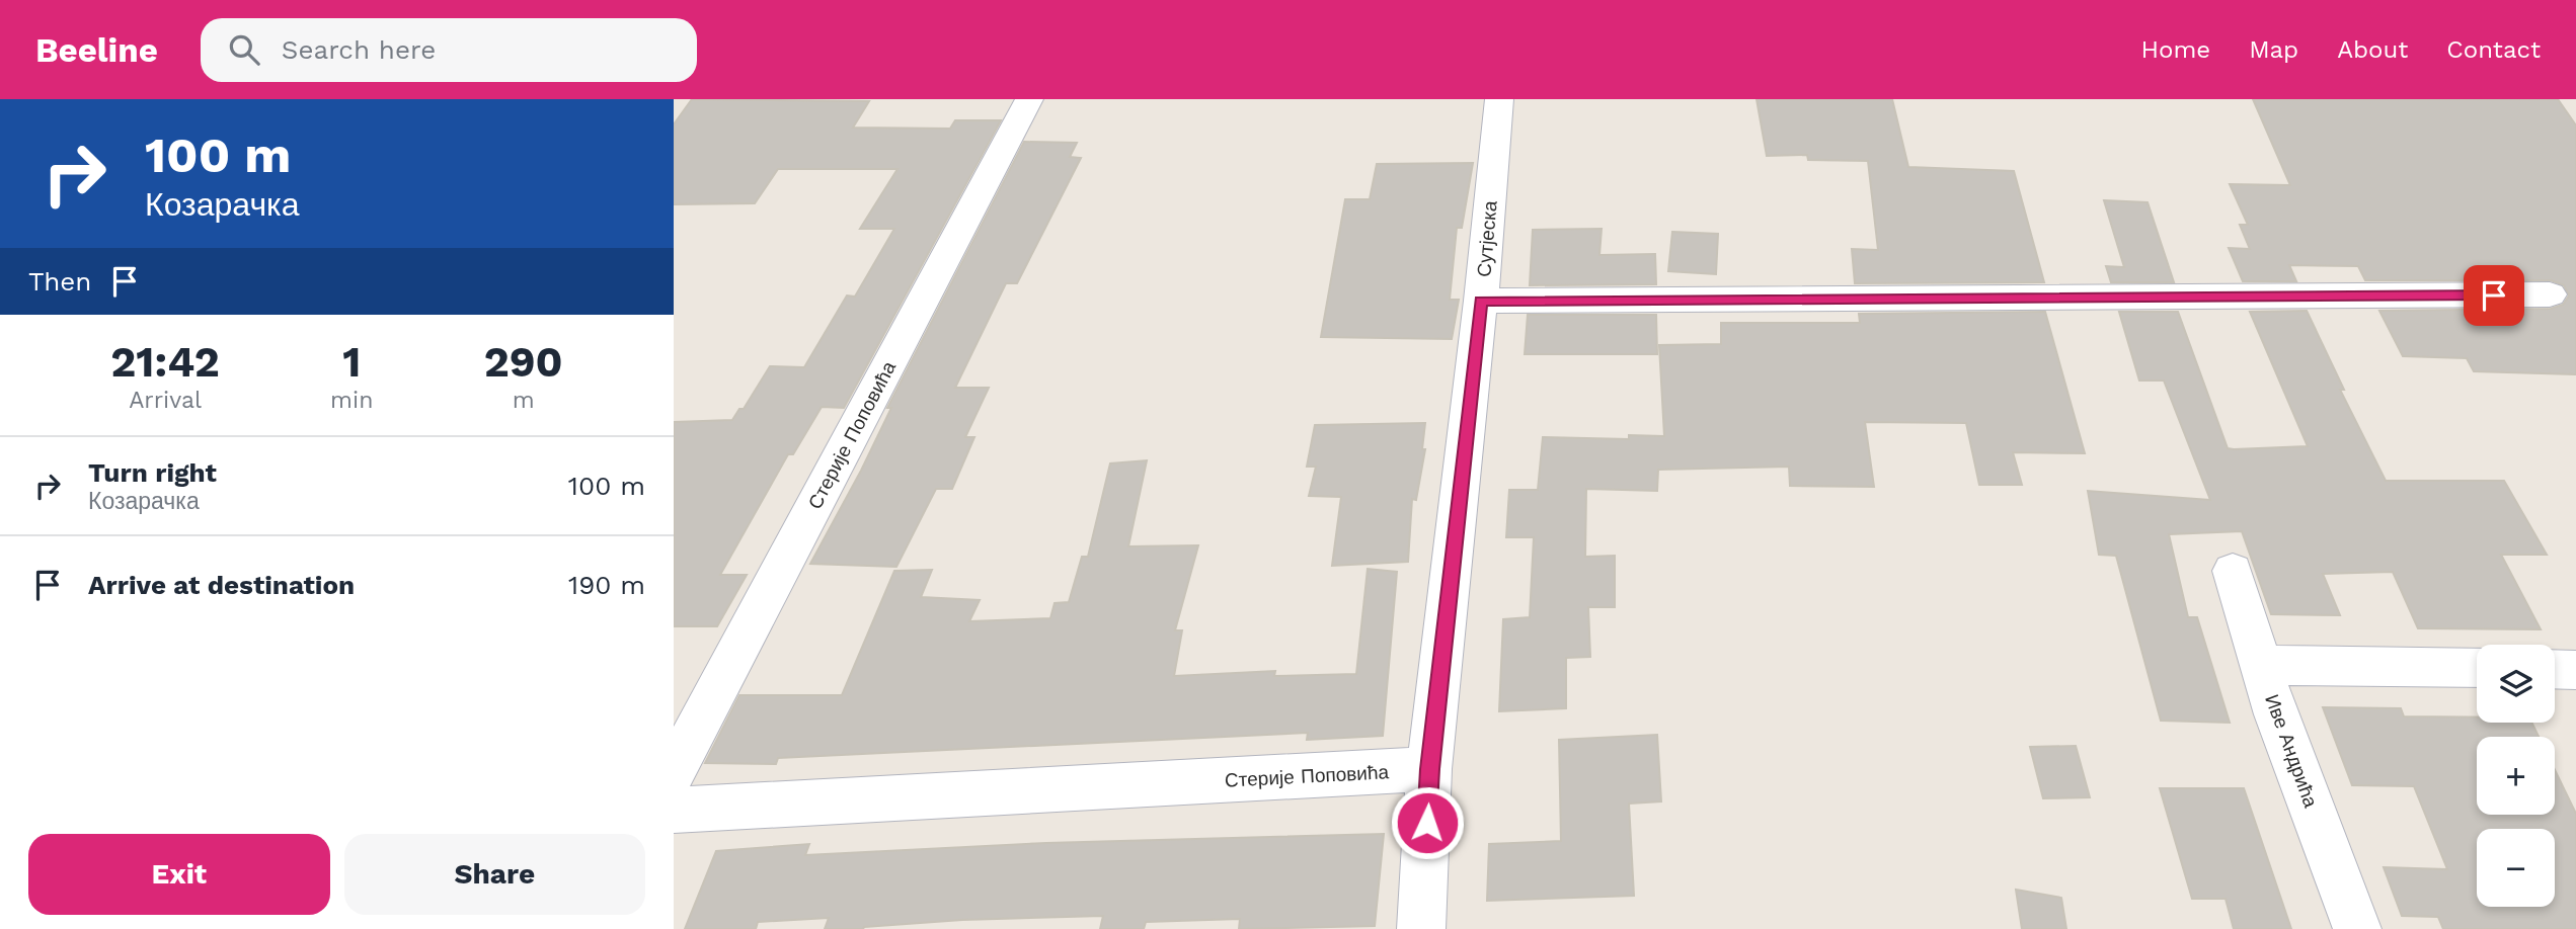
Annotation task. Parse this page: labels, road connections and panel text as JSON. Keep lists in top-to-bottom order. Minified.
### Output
{"streets":{"street":["Сутјеска","Стерије Поповића","Иве Андрића"]},"crossings":[["Сутјеска","Стерије Поповића"]],"page":{"header":"Beeline","search":"Search here","nav":["Home","Map","About","Contact"],"turn":["100 m","Козарачка"],"then":"Then","eta":["21:42","Arrival","1","min","290","m"],"list":[{"name":"Turn right","note":"Козарачка","value":"100 m"},{"name":"Arrive at destination","value":"190 m"}],"map_buttons":["+","−"],"buttons":["Exit","Share"]}}
